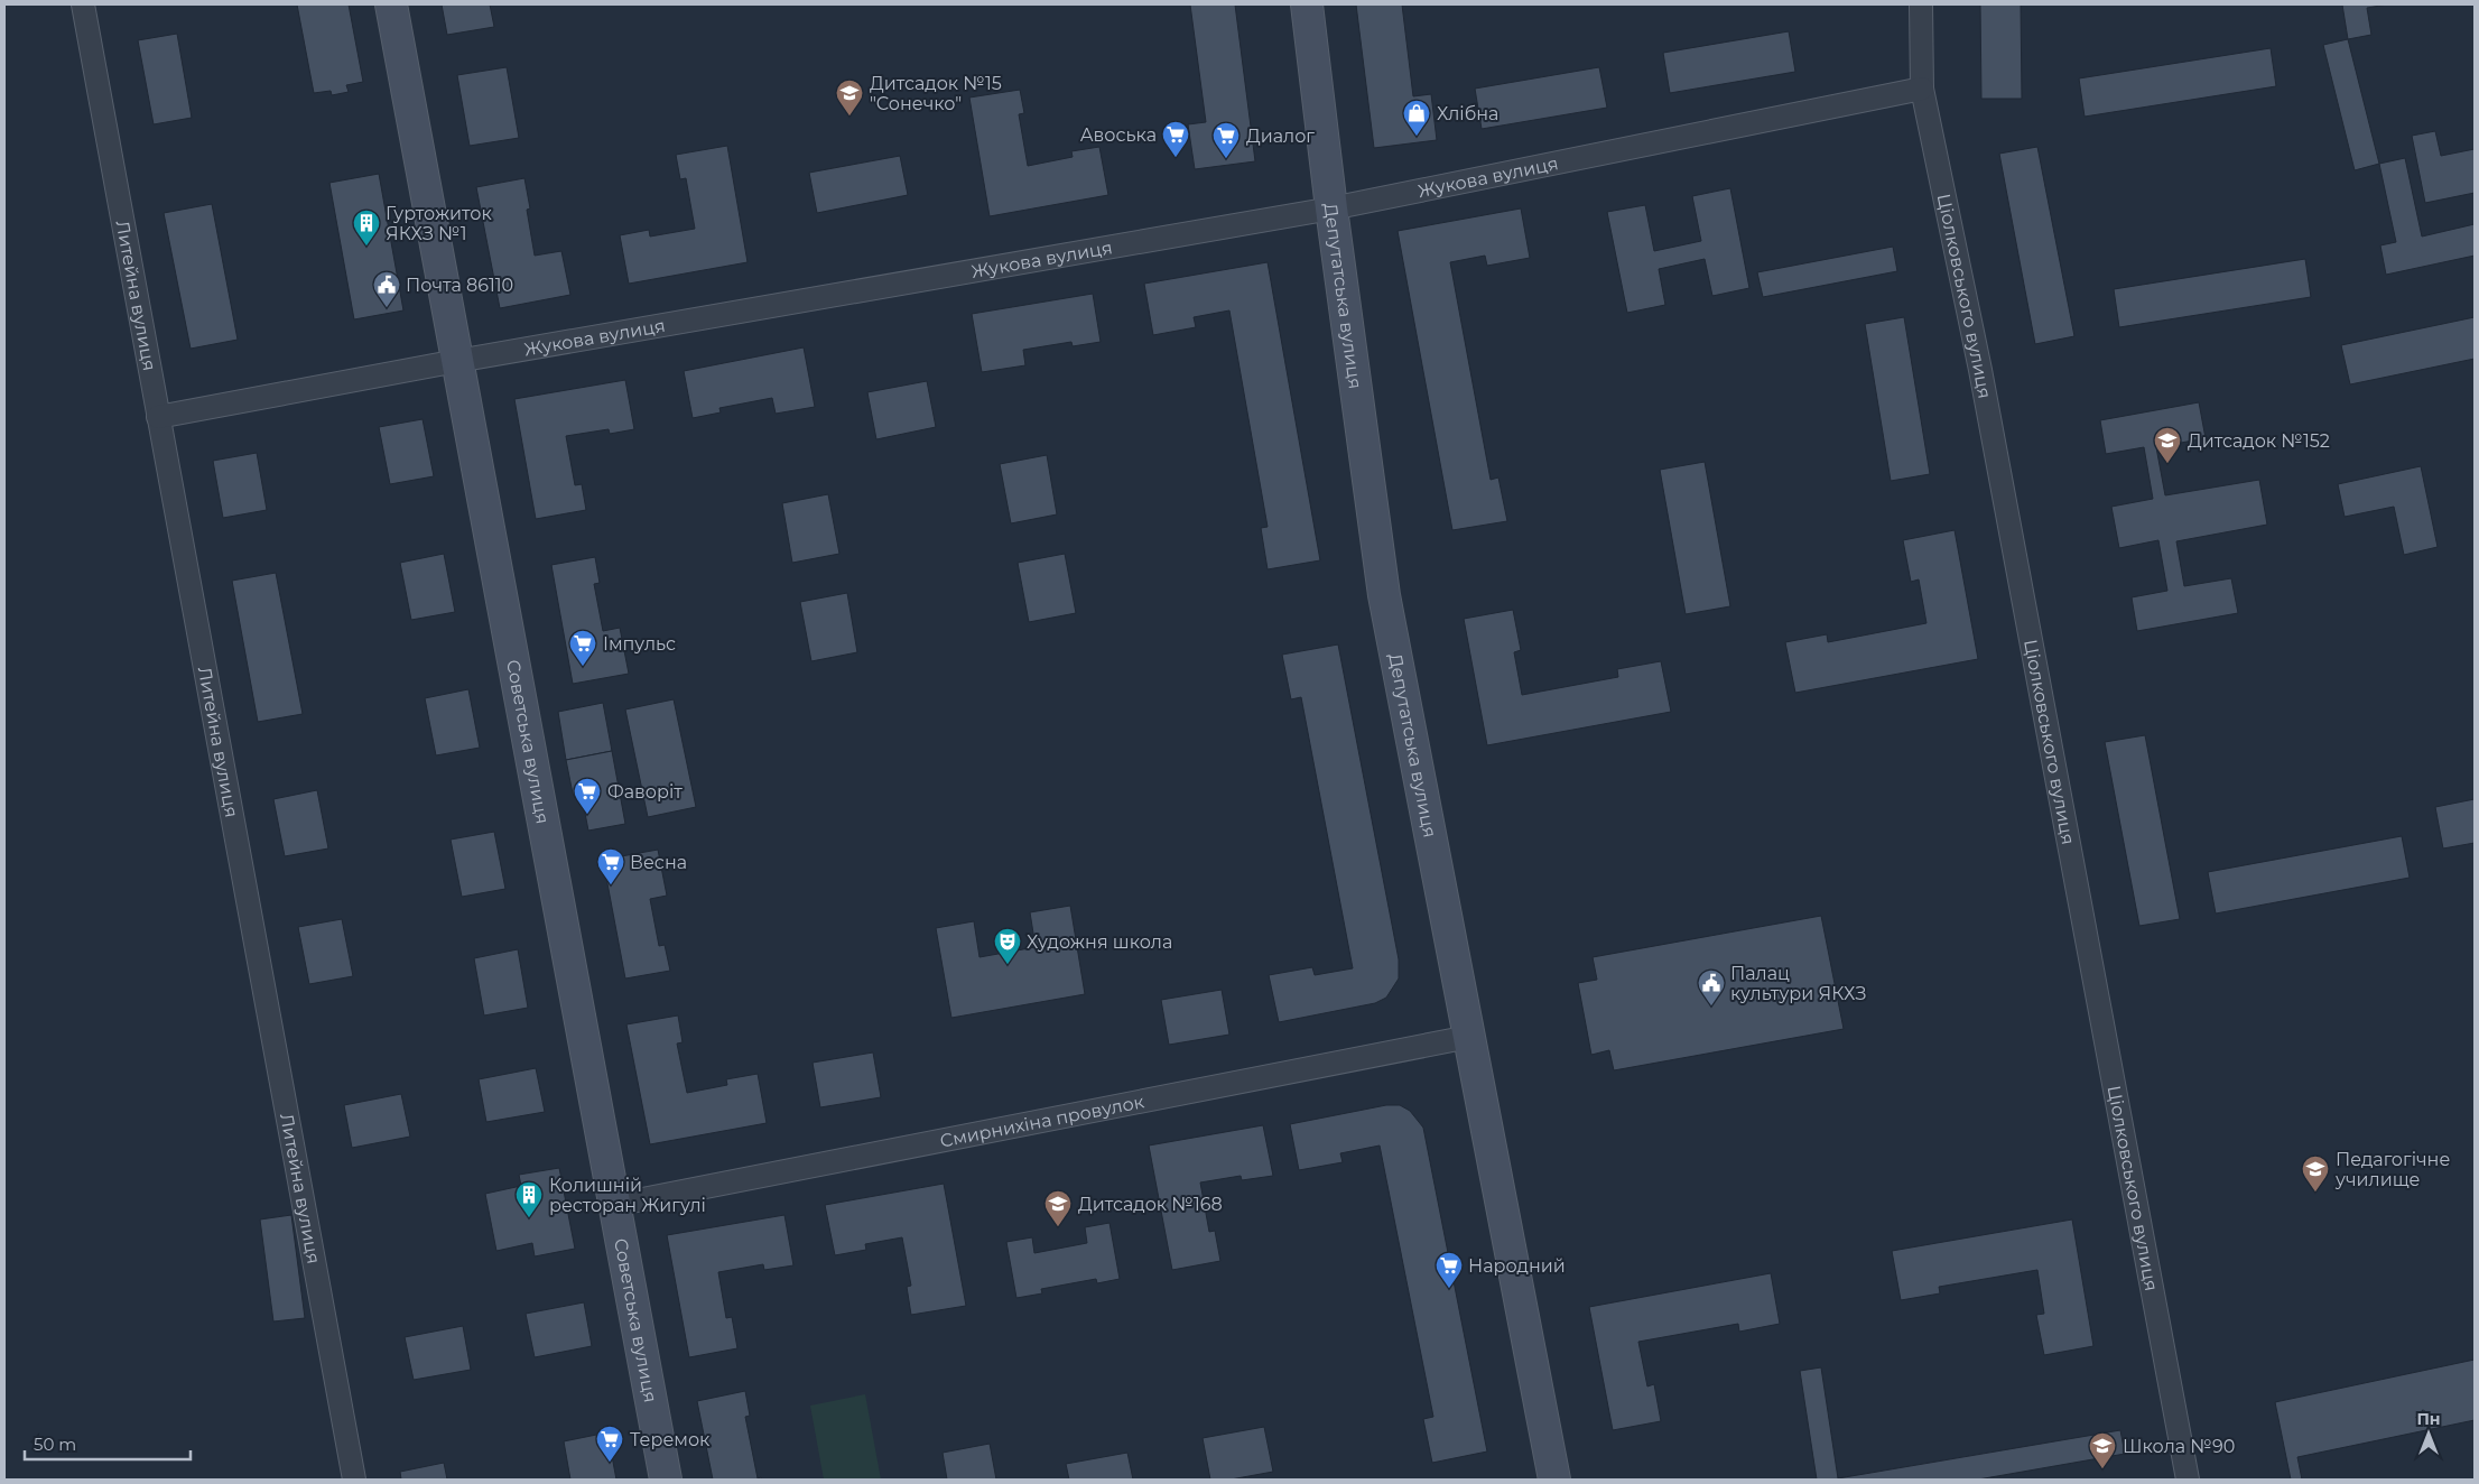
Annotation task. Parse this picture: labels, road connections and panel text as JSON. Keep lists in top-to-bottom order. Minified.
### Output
{"streets":{"street":["Жукова вулиця","Литейна вулиця","Депутатська вулиця","Ціолковського вулиця","Советська вулиця","Смирнихіна провулок"]},"crossings":[["Жукова вулиця","Литейна вулиця"],["Жукова вулиця","Депутатська вулиця"],["Жукова вулиця","Ціолковського вулиця"],["Жукова вулиця","Советська вулиця"],["Депутатська вулиця","Смирнихіна провулок"],["Советська вулиця","Смирнихіна провулок"]],"places":{"school or university":["Дитсадок №15 \"Сонечко\"","Дитсадок №152","Педагогічне училище","Дитсадок №168","Школа №90"],"shop":["Хлібна"],"supermarket":["Авоська","Диалог","Імпульс","Фаворіт","Весна","Народний","Теремок"],"building":["Гуртожиток ЯКХЗ №1","Колишній ресторан Жигулі"],"public building":["Почта 86110","Палац культури ЯКХЗ"],"theatre":["Художня школа"]},"scale_bar":"50 m","north":"top"}
